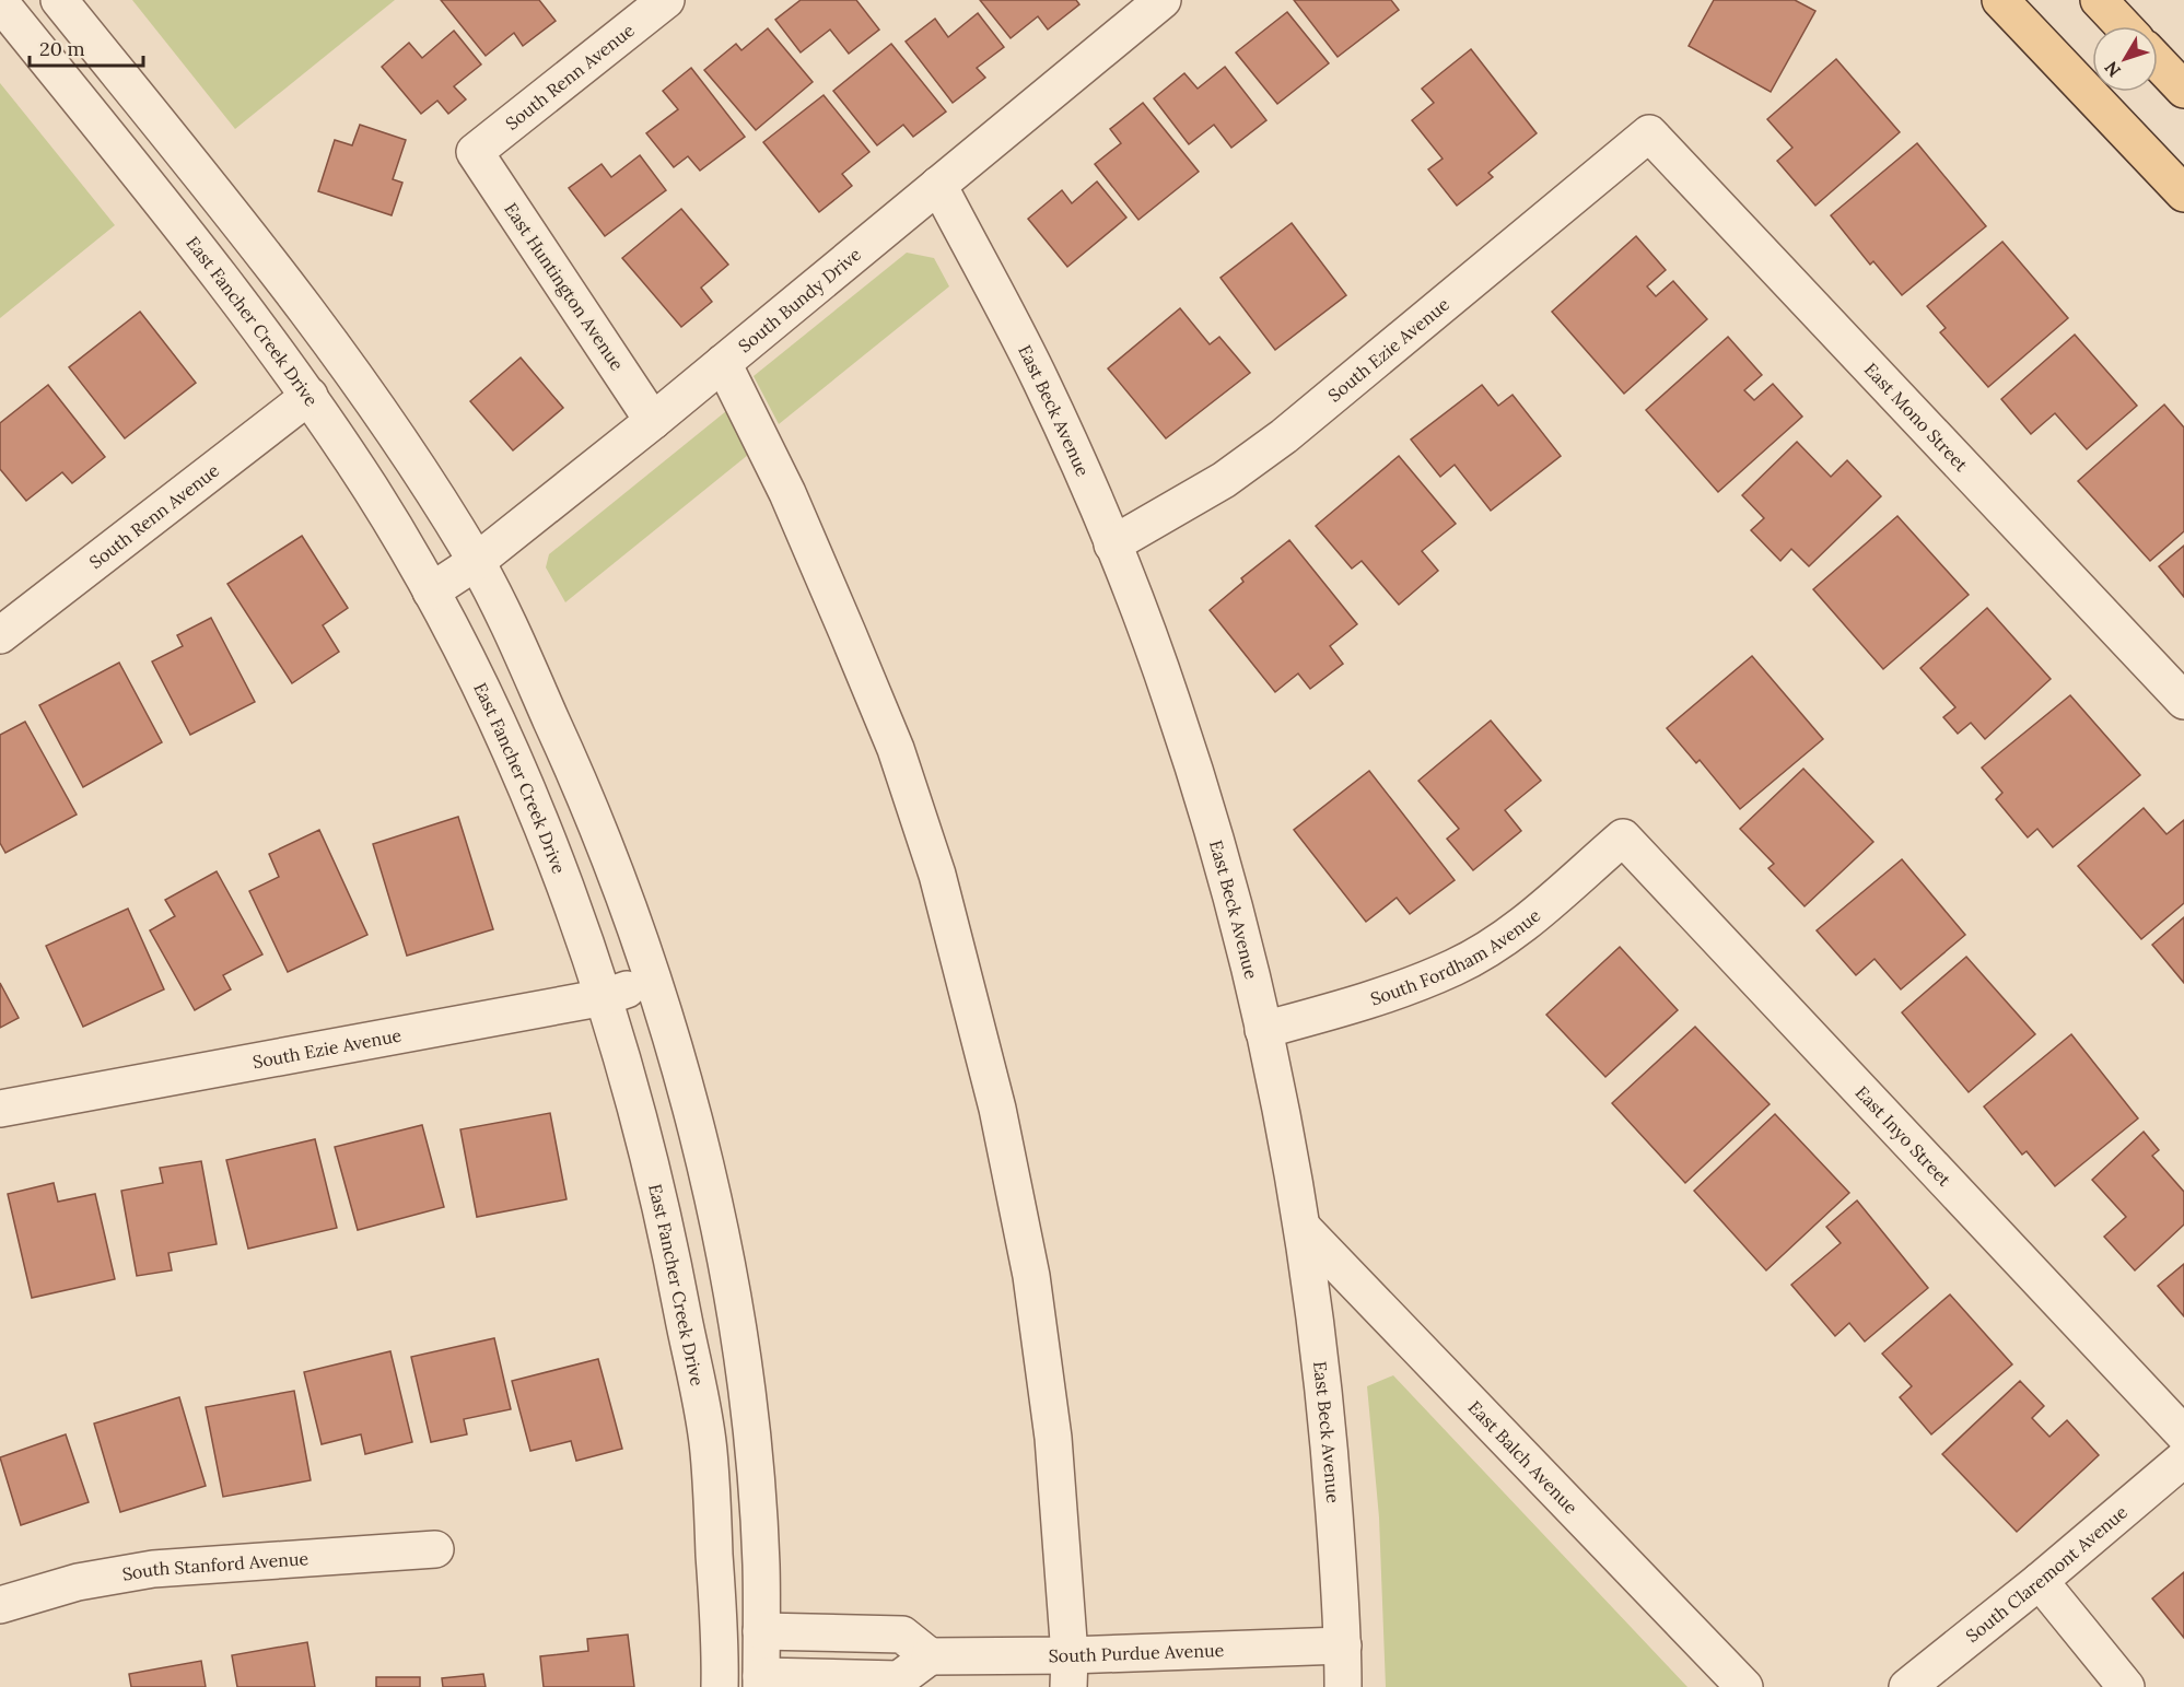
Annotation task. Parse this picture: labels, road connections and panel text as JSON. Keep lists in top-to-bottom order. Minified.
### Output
{"streets":{"street":["South Renn Avenue","East Huntington Avenue","South Bundy Drive","East Fancher Creek Drive","South Ezie Avenue","East Beck Avenue","East Mono Street","South Fordham Avenue","East Inyo Street","East Balch Avenue","South Stanford Avenue","South Claremont Avenue","South Purdue Avenue"]},"crossings":[["South Renn Avenue","East Huntington Avenue"],["South Renn Avenue","East Fancher Creek Drive"],["East Huntington Avenue","South Bundy Drive"],["South Bundy Drive","East Fancher Creek Drive"],["South Bundy Drive","East Beck Avenue"],["East Fancher Creek Drive","South Ezie Avenue"],["South Ezie Avenue","East Beck Avenue"],["South Ezie Avenue","East Mono Street"],["East Beck Avenue","South Fordham Avenue"],["East Beck Avenue","East Balch Avenue"],["East Beck Avenue","South Purdue Avenue"],["South Fordham Avenue","East Inyo Street"]],"scale_bar":"20 m","north":"bottom left"}
